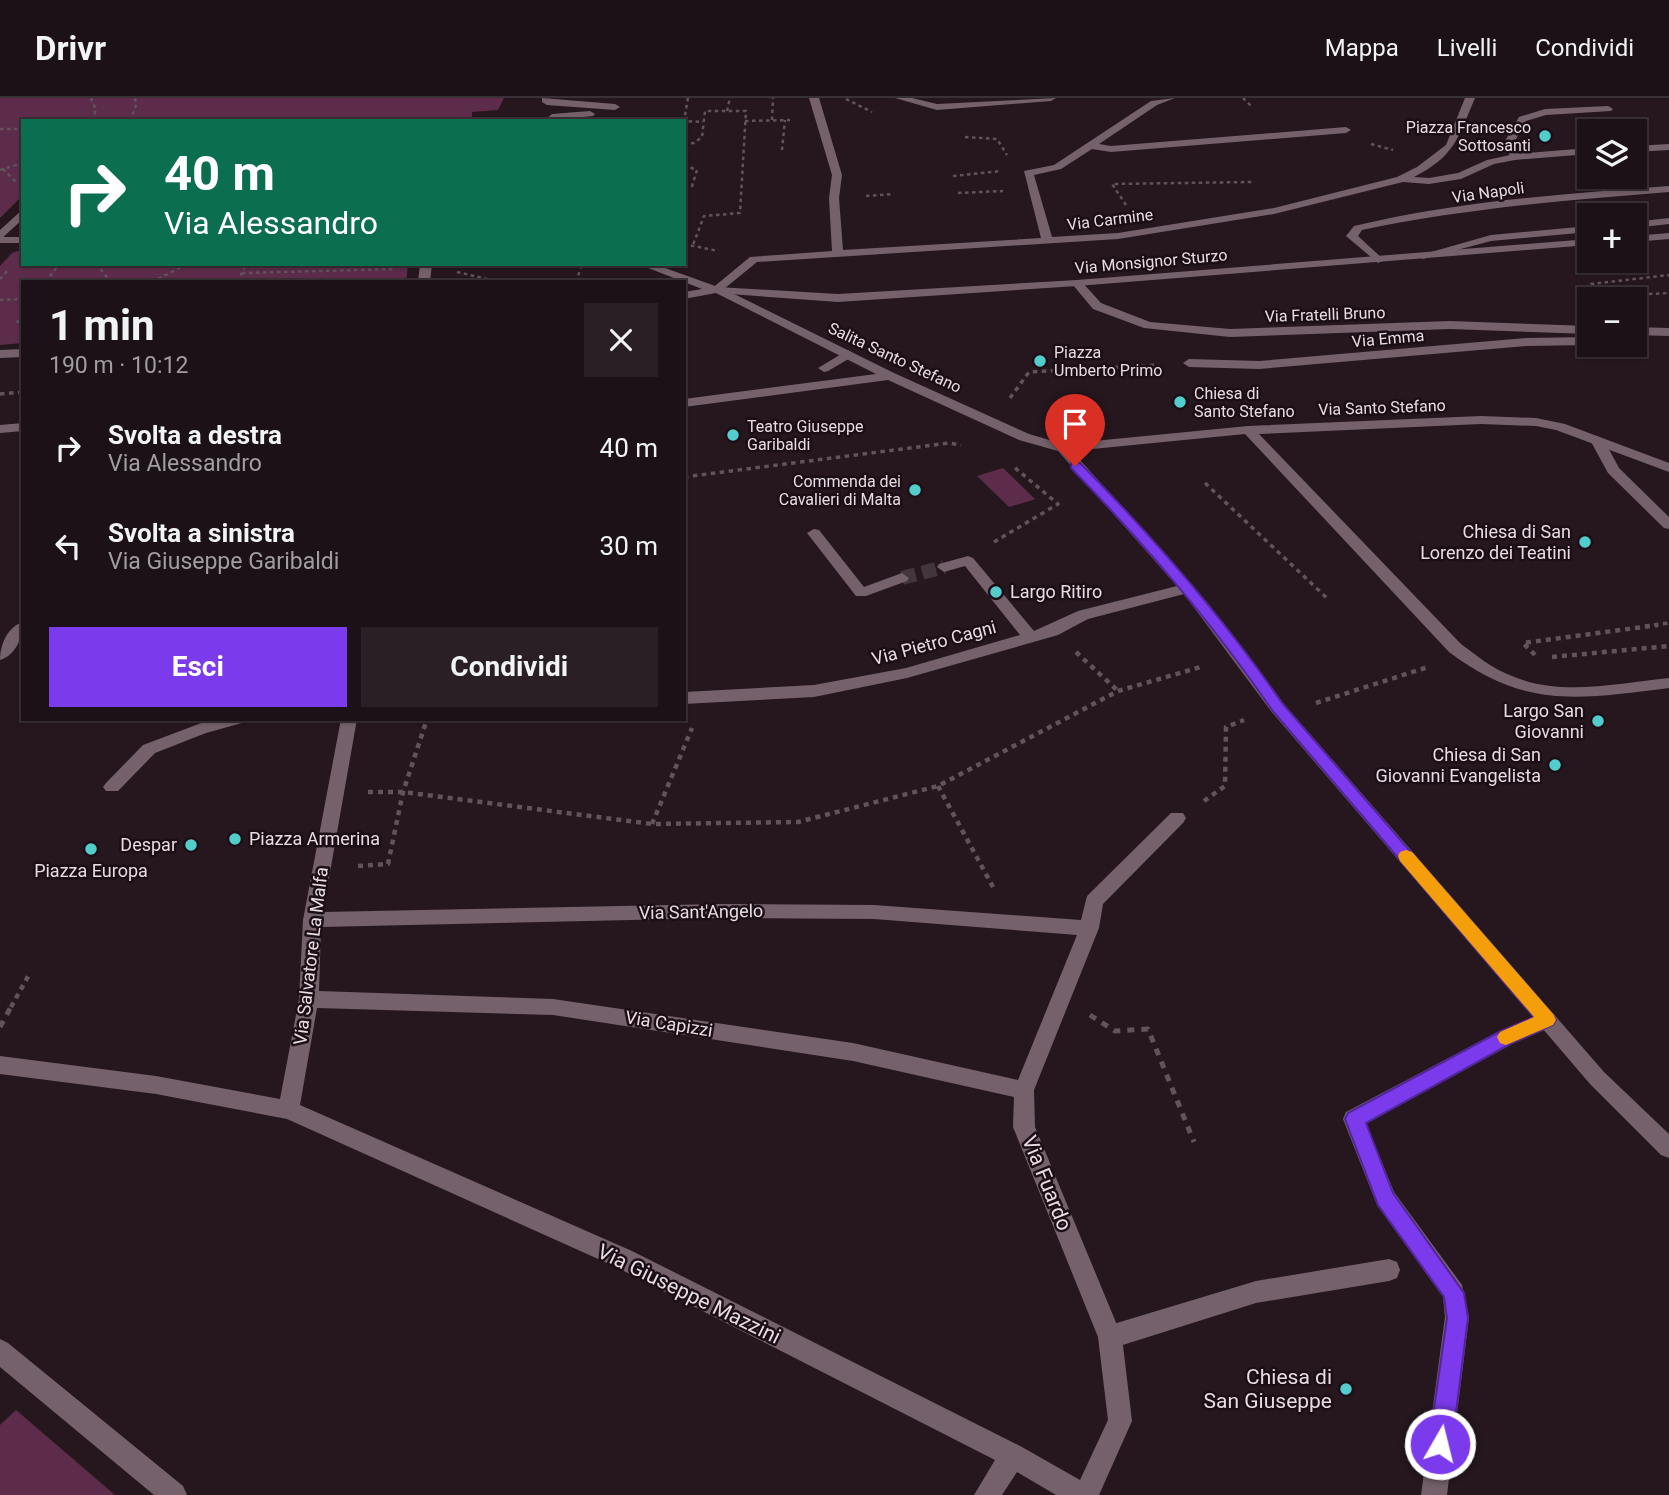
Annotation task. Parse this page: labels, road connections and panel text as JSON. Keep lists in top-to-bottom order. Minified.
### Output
{"streets":{"street":["Via Napoli","Via Carmine","Via Monsignor Sturzo","Via Fratelli Bruno","Via Emma","Salita Santo Stefano","Via Santo Stefano","Via Pietro Cagni","Via Sant'Angelo","Via Salvatore La Malfa","Via Capizzi","Via Fuardo","Via Giuseppe Mazzini"]},"crossings":[["Via Napoli","Via Monsignor Sturzo"],["Via Carmine","Via Monsignor Sturzo"],["Via Carmine","Salita Santo Stefano"],["Via Monsignor Sturzo","Via Fratelli Bruno"],["Via Monsignor Sturzo","Salita Santo Stefano"],["Salita Santo Stefano","Via Santo Stefano"],["Via Sant'Angelo","Via Salvatore La Malfa"],["Via Sant'Angelo","Via Fuardo"],["Via Salvatore La Malfa","Via Capizzi"],["Via Salvatore La Malfa","Via Giuseppe Mazzini"],["Via Capizzi","Via Fuardo"]],"places":["Piazza Francesco Sottosanti","Piazza Umberto Primo","Chiesa di Santo Stefano","Teatro Giuseppe Garibaldi","Commenda dei Cavalieri di Malta","Chiesa di San Lorenzo dei Teatini","Largo Ritiro","Largo San Giovanni","Chiesa di San Giovanni Evangelista","Piazza Armerina","Despar","Piazza Europa","Chiesa di San Giuseppe"],"page":{"header":"Drivr","nav":["Mappa","Livelli","Condividi"],"map_buttons":["+","−"],"turn":["40 m","Via Alessandro"],"heading":["1 min","190 m · 10:12"],"list":[{"name":"Svolta a destra","note":"Via Alessandro","value":"40 m"},{"name":"Svolta a sinistra","note":"Via Giuseppe Garibaldi","value":"30 m"}],"buttons":["Esci","Condividi"]}}
